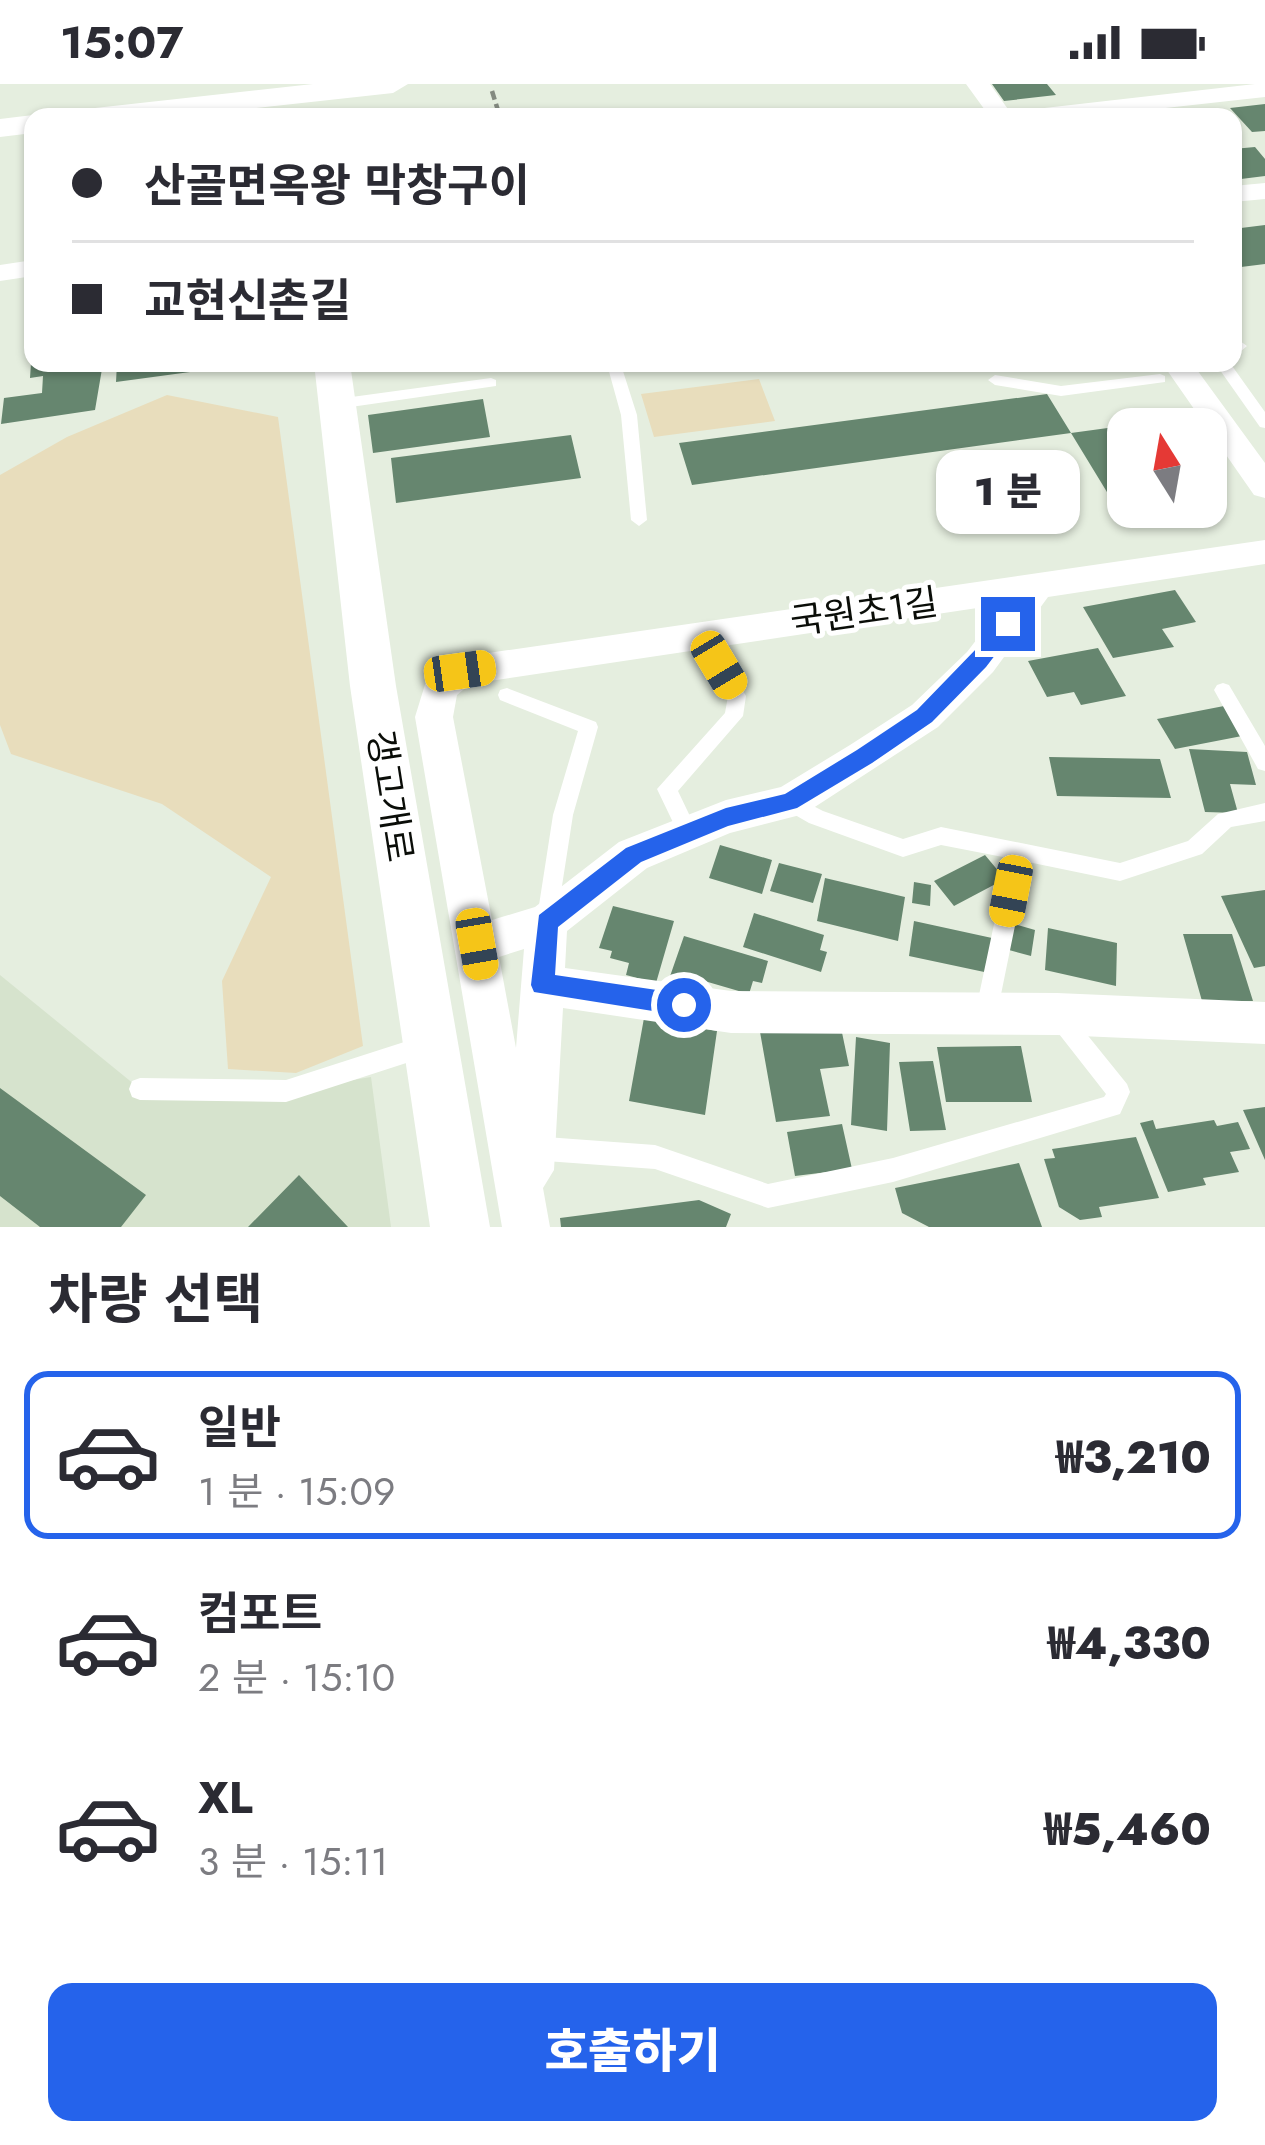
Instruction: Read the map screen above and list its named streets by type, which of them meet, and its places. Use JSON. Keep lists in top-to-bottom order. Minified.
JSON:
{"streets":{"street":["국원초1길","갱고개로"]},"north":"top","page":{"status":"15:07","banner":["산골면옥왕 막창구이","교현신촌길"],"bubble":"1 분","heading":"차량 선택","list":[{"name":"일반","note":"1 분 · 15:09","value":"₩3,210"},{"name":"컴포트","note":"2 분 · 15:10","value":"₩4,330"},{"name":"XL","note":"3 분 · 15:11","value":"₩5,460"}],"buttons":"호출하기"}}
